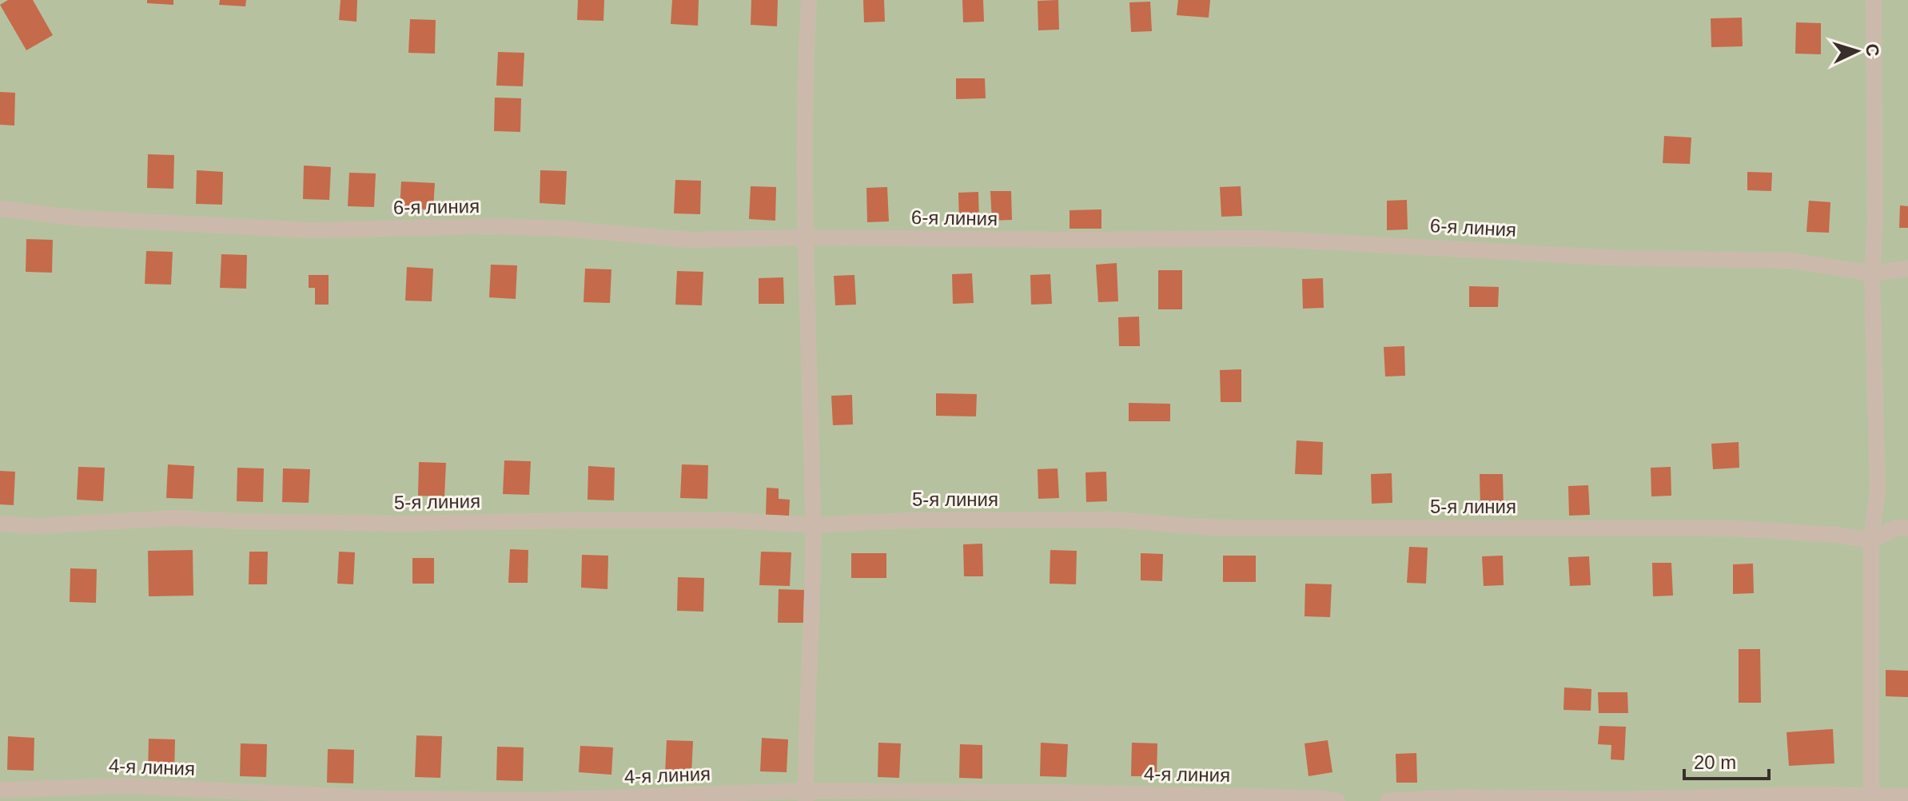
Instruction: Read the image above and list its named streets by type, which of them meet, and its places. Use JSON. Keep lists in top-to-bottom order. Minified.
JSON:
{"streets":{"street":["6-я линия","5-я линия","4-я линия"]},"scale_bar":"20 m","north":"right"}
